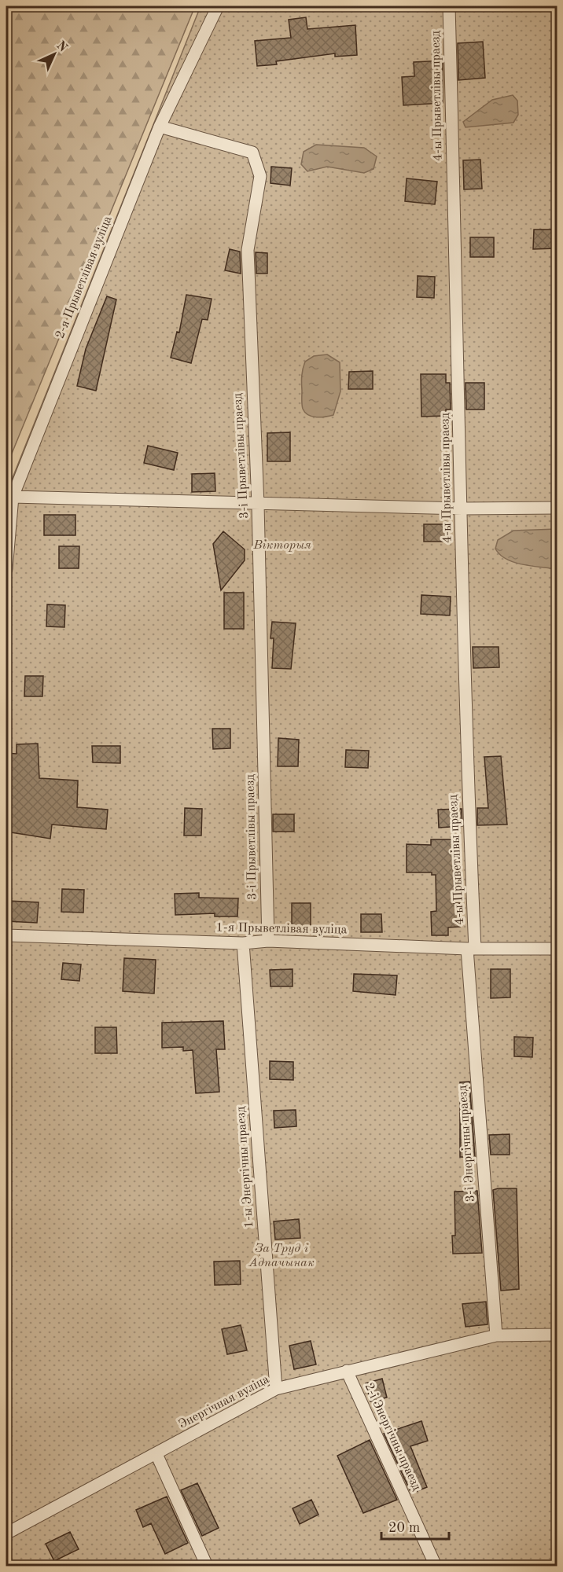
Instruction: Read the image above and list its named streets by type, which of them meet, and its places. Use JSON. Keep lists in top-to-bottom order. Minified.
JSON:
{"streets":{"lane":["4-ы Прыветлівы праезд","2-я Прыветлівая вуліца","3-і Прыветлівы праезд","1-я Прыветлівая вуліца","3-і Энергічны праезд","1-ы Энергічны праезд","Энергічная вуліца","2-і Энергічны праезд"]},"crossings":[["4-ы Прыветлівы праезд","1-я Прыветлівая вуліца"],["4-ы Прыветлівы праезд","3-і Энергічны праезд"],["2-я Прыветлівая вуліца","3-і Прыветлівы праезд"],["3-і Прыветлівы праезд","1-я Прыветлівая вуліца"],["1-я Прыветлівая вуліца","3-і Энергічны праезд"],["1-я Прыветлівая вуліца","1-ы Энергічны праезд"],["3-і Энергічны праезд","Энергічная вуліца"],["1-ы Энергічны праезд","Энергічная вуліца"],["Энергічная вуліца","2-і Энергічны праезд"]],"parks":["Вікторыя","За Труд і Адпачынак"],"scale_bar":"20 m","north":"top right"}
